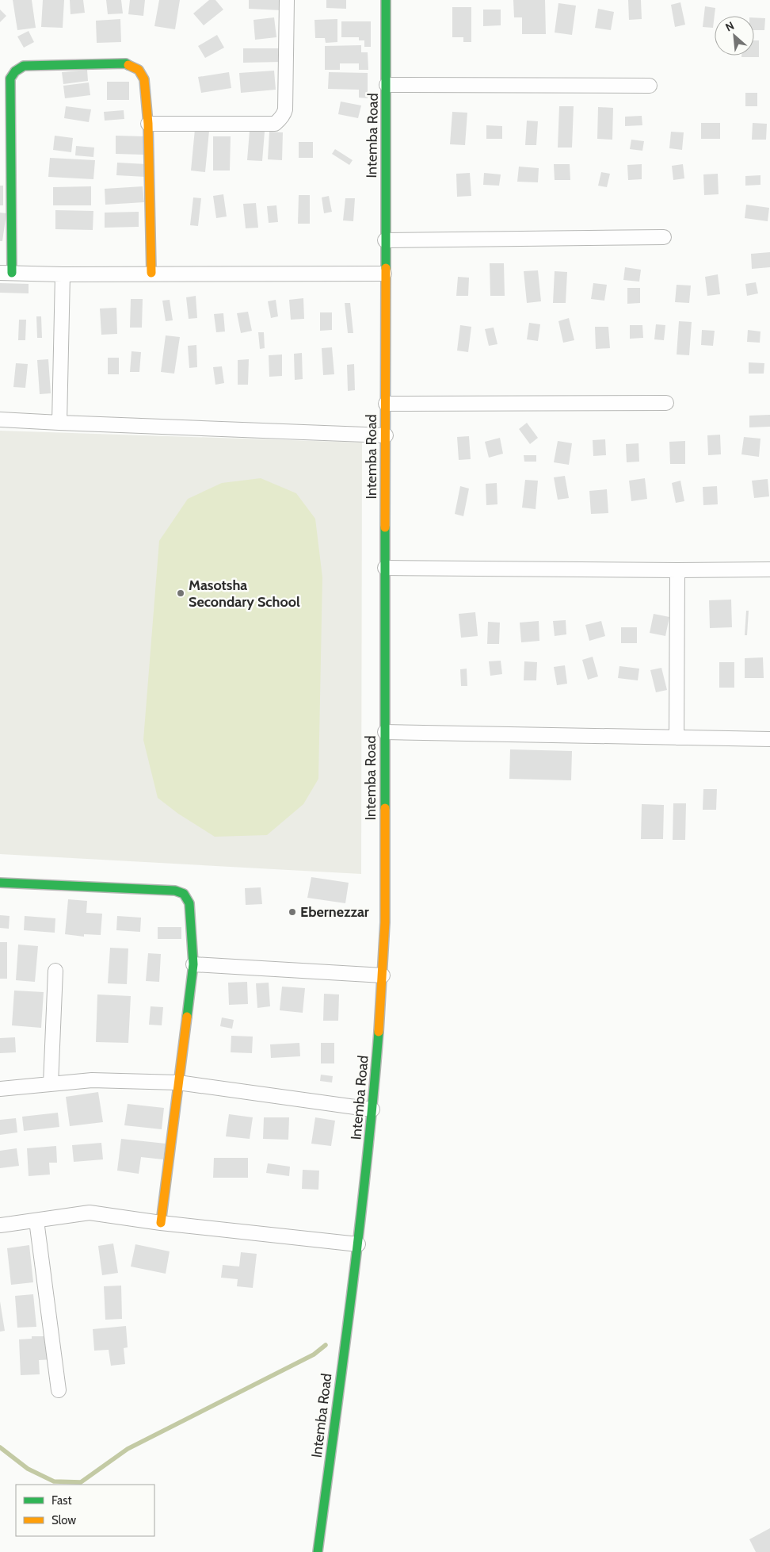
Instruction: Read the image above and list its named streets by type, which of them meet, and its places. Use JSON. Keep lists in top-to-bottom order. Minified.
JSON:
{"streets":{"street":["Intemba Road"]},"places":["Masotsha Secondary School","Ebernezzar"],"legend":["Fast","Slow"],"north":"top left"}
